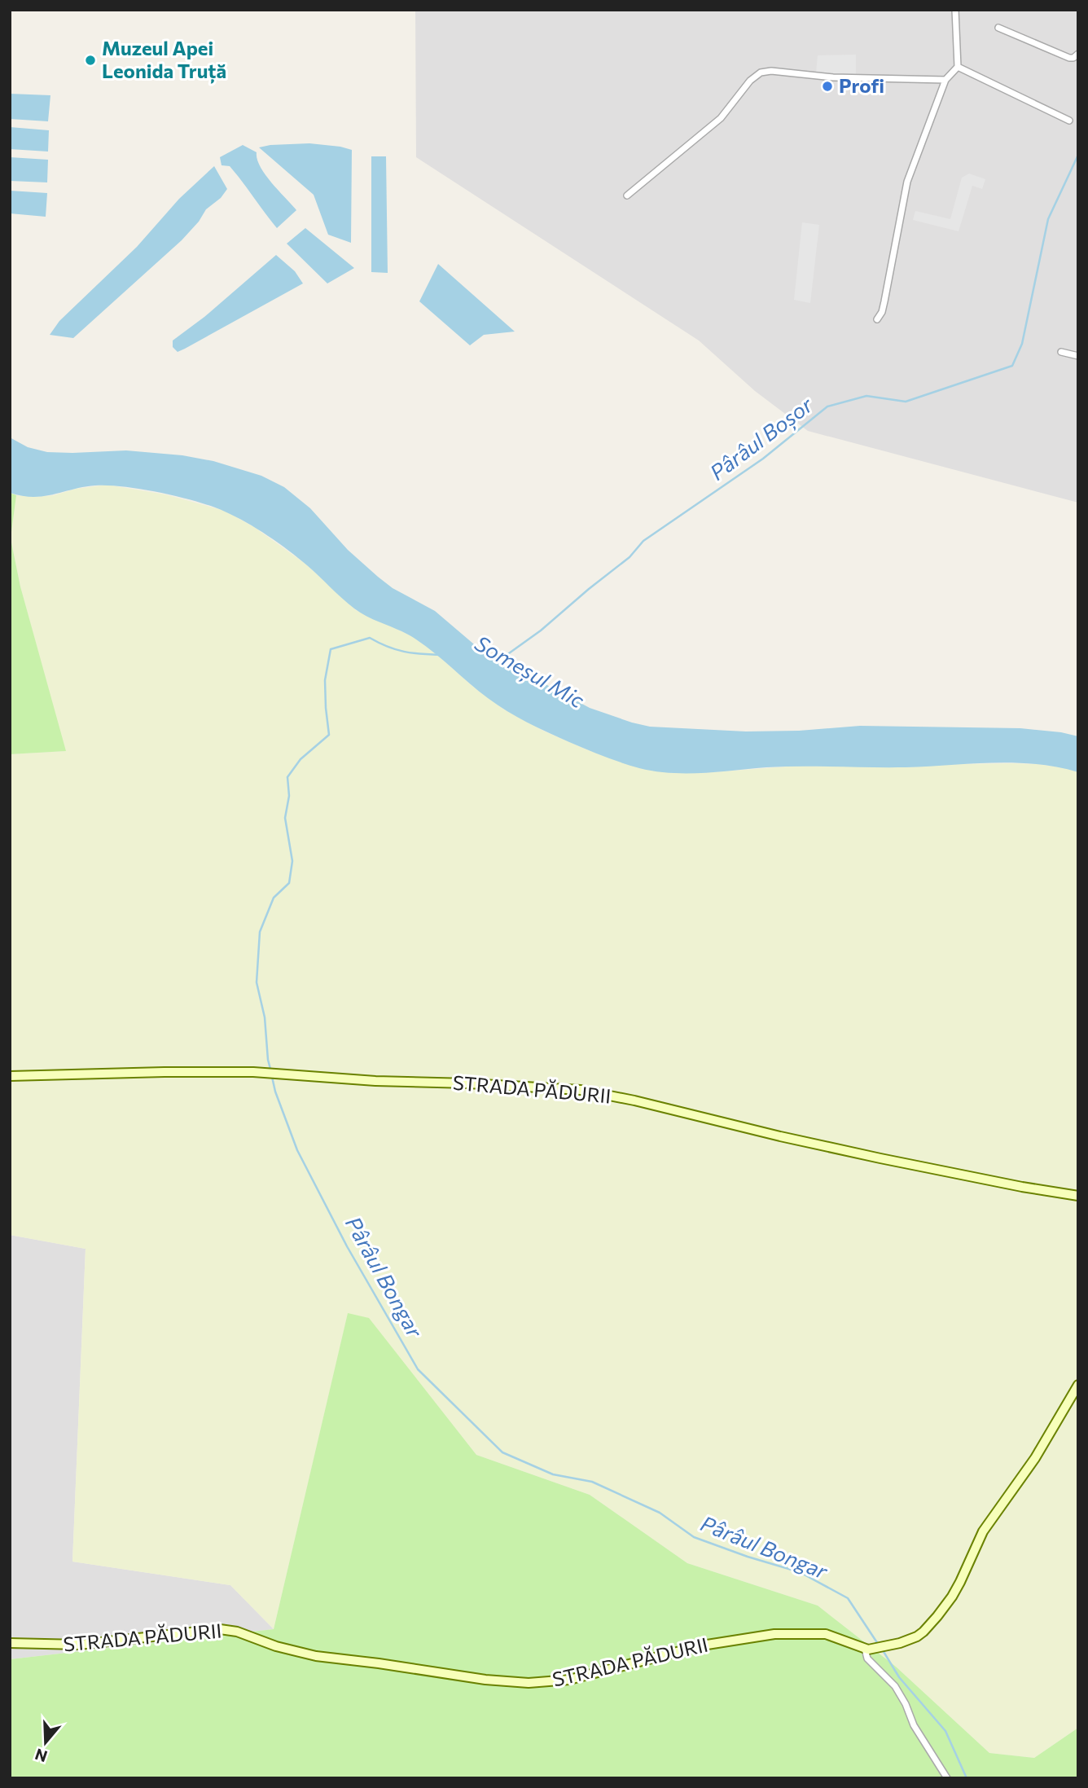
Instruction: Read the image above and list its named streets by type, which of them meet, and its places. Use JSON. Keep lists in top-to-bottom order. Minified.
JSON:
{"streets":{"street":["STRADA PĂDURII"]},"water":["Pârâul Boșor","Someșul Mic","Pârâul Bongar"],"places":["Muzeul Apei Leonida Truță","Profi"],"north":"bottom"}
